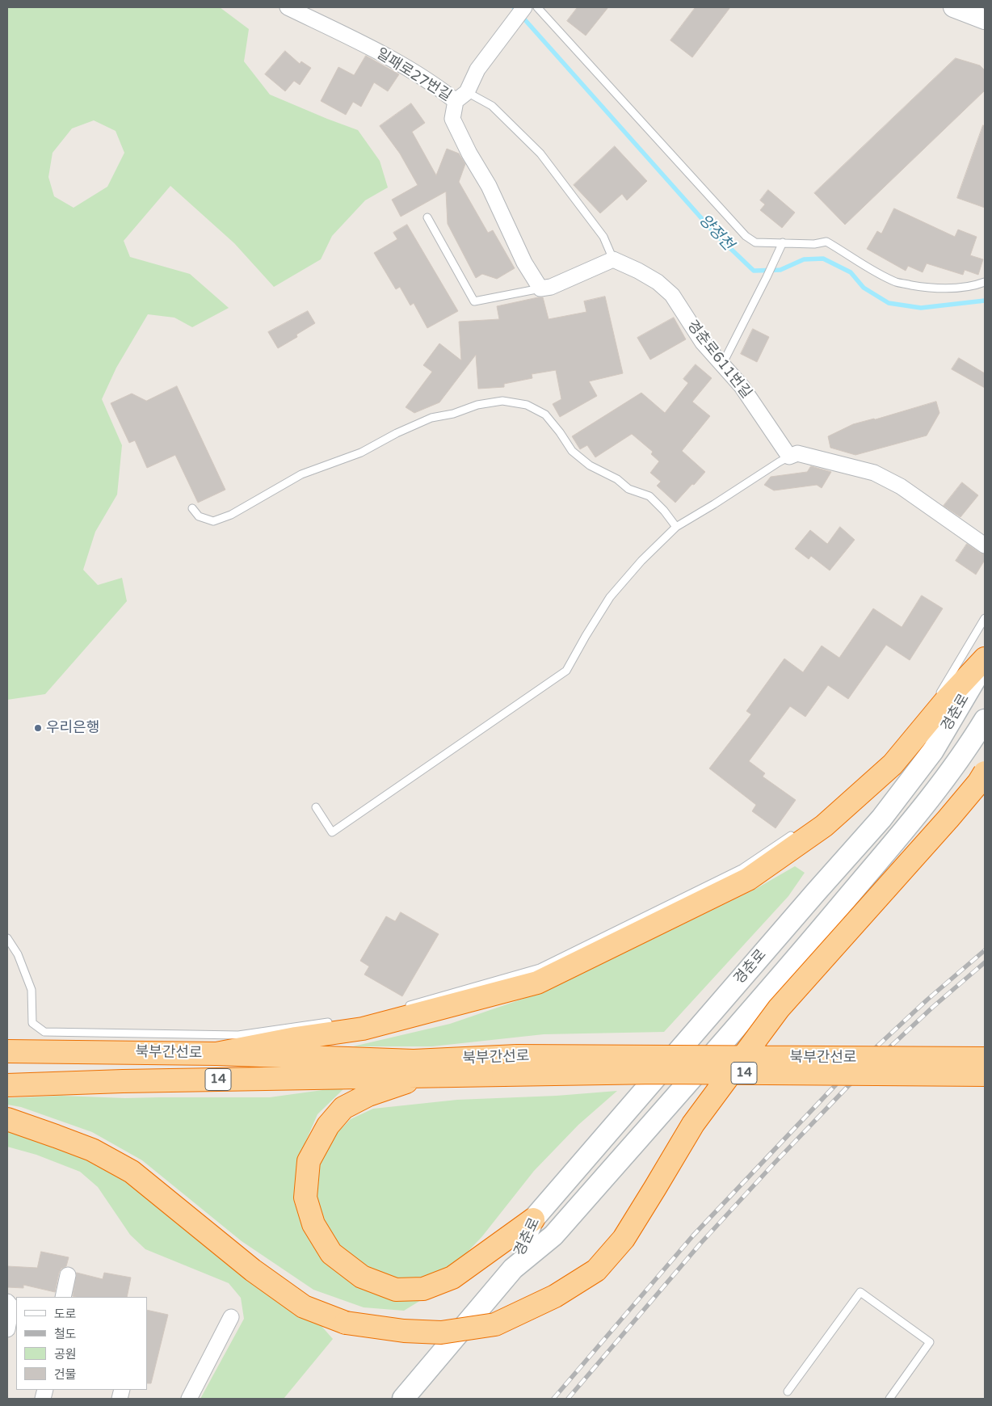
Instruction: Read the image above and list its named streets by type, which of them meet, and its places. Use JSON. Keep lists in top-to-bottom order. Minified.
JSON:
{"streets":{"highway":["북부간선로","14"],"main road":["경춘로"],"street":["일패로27번길","경춘로611번길"]},"water":["양정천"],"places":["우리은행"],"legend":["도로","철도","공원","건물"]}
